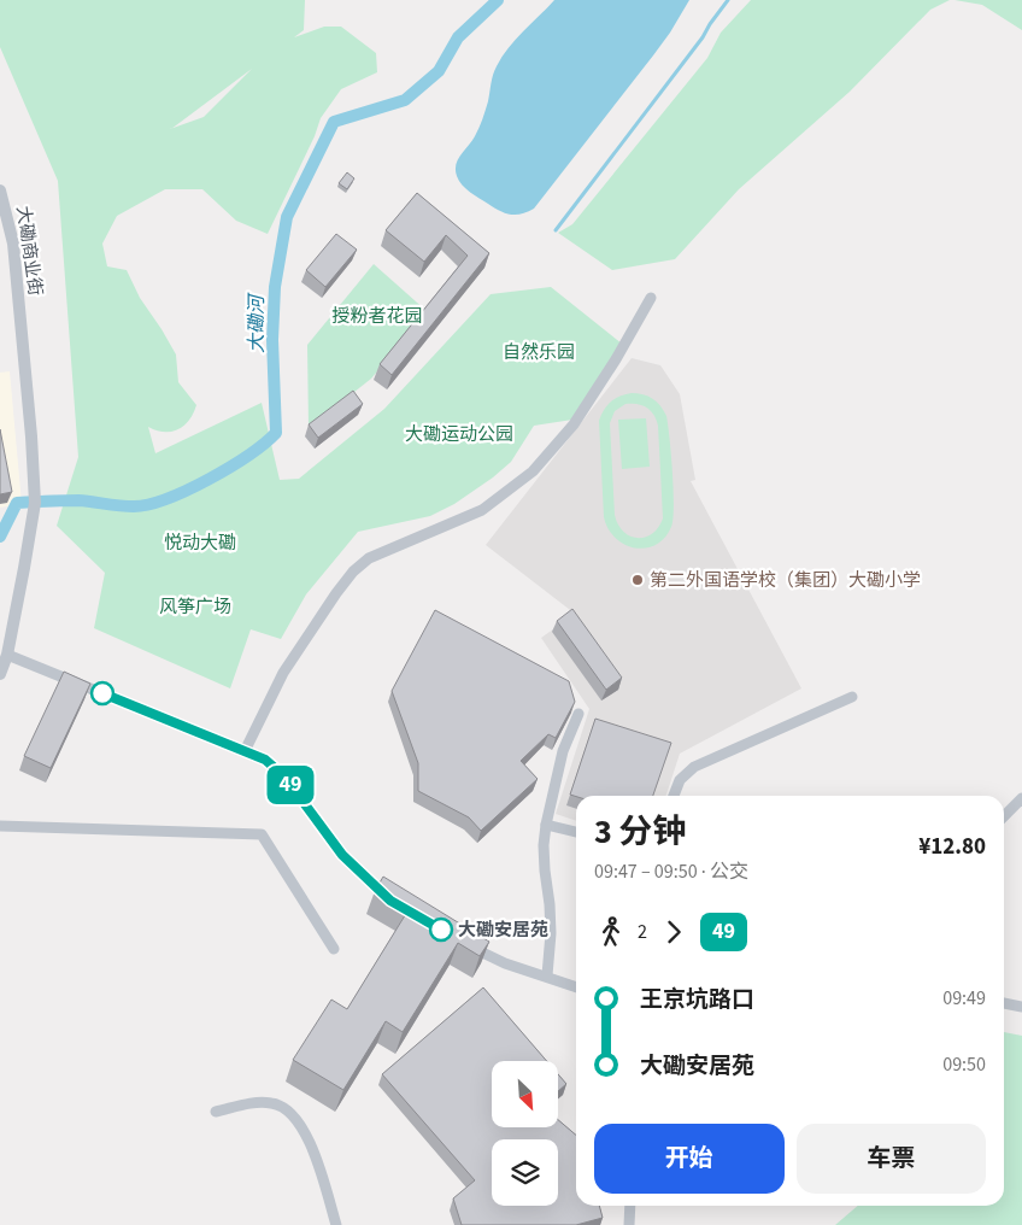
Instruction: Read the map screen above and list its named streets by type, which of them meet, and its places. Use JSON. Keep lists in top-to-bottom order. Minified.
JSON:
{"streets":{"street":["大磡商业街"]},"water":["大磡河"],"parks":["授粉者花园","自然乐园","大磡运动公园","悦动大磡","风筝广场"],"places":["第二外国语学校（集团）大磡小学","大磡安居苑"],"lines":["bus line 49"],"north":"bottom right","page":{"on_map":"49","heading":["3 分钟","09:47 – 09:50 · 公交","¥12.80"],"legs":["2","49"],"list":[{"name":"王京坑路口","value":"09:49"},{"name":"大磡安居苑","value":"09:50"}],"buttons":["开始","车票"]}}
